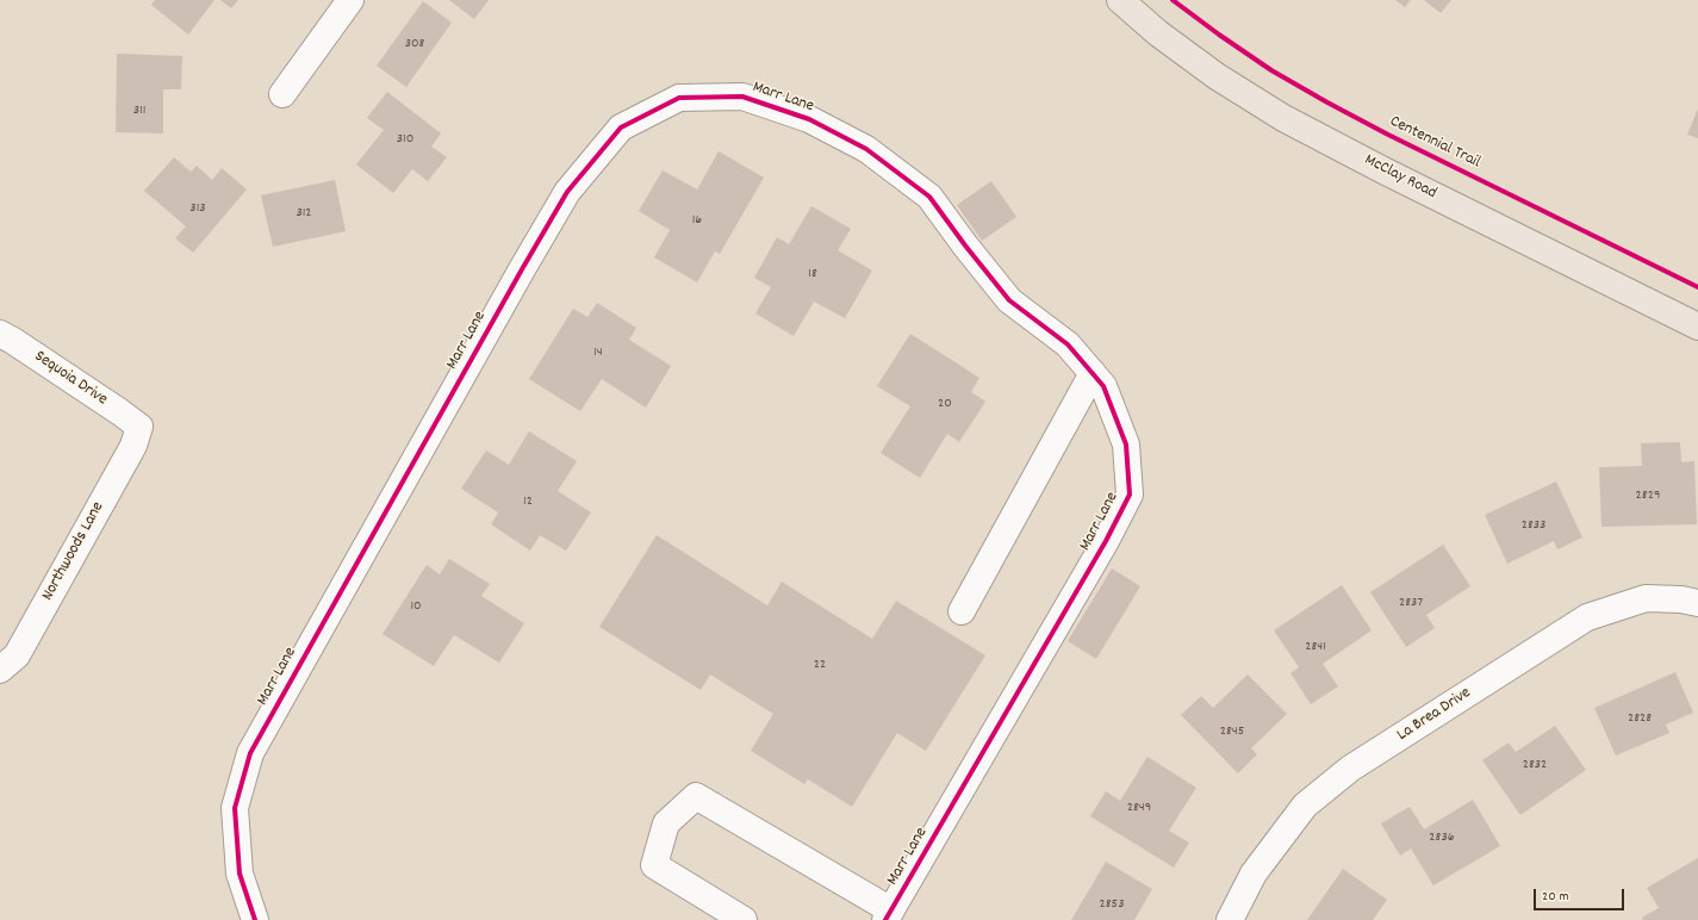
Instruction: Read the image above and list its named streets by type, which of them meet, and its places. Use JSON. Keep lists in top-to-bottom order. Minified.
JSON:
{"streets":{"main road":["McClay Road"],"street":["Marr Lane","Sequoia Drive","Northwoods Lane","La Brea Drive"],"cycle path":["Centennial Trail"]},"crossings":[["Sequoia Drive","Northwoods Lane"]],"house_numbers":["308","311","310","313","312","16","18","14","20","2829","12","2833","2837","10","2841","22","2828","2845","2832","2849","2836","2853"],"scale_bar":"20 m"}
